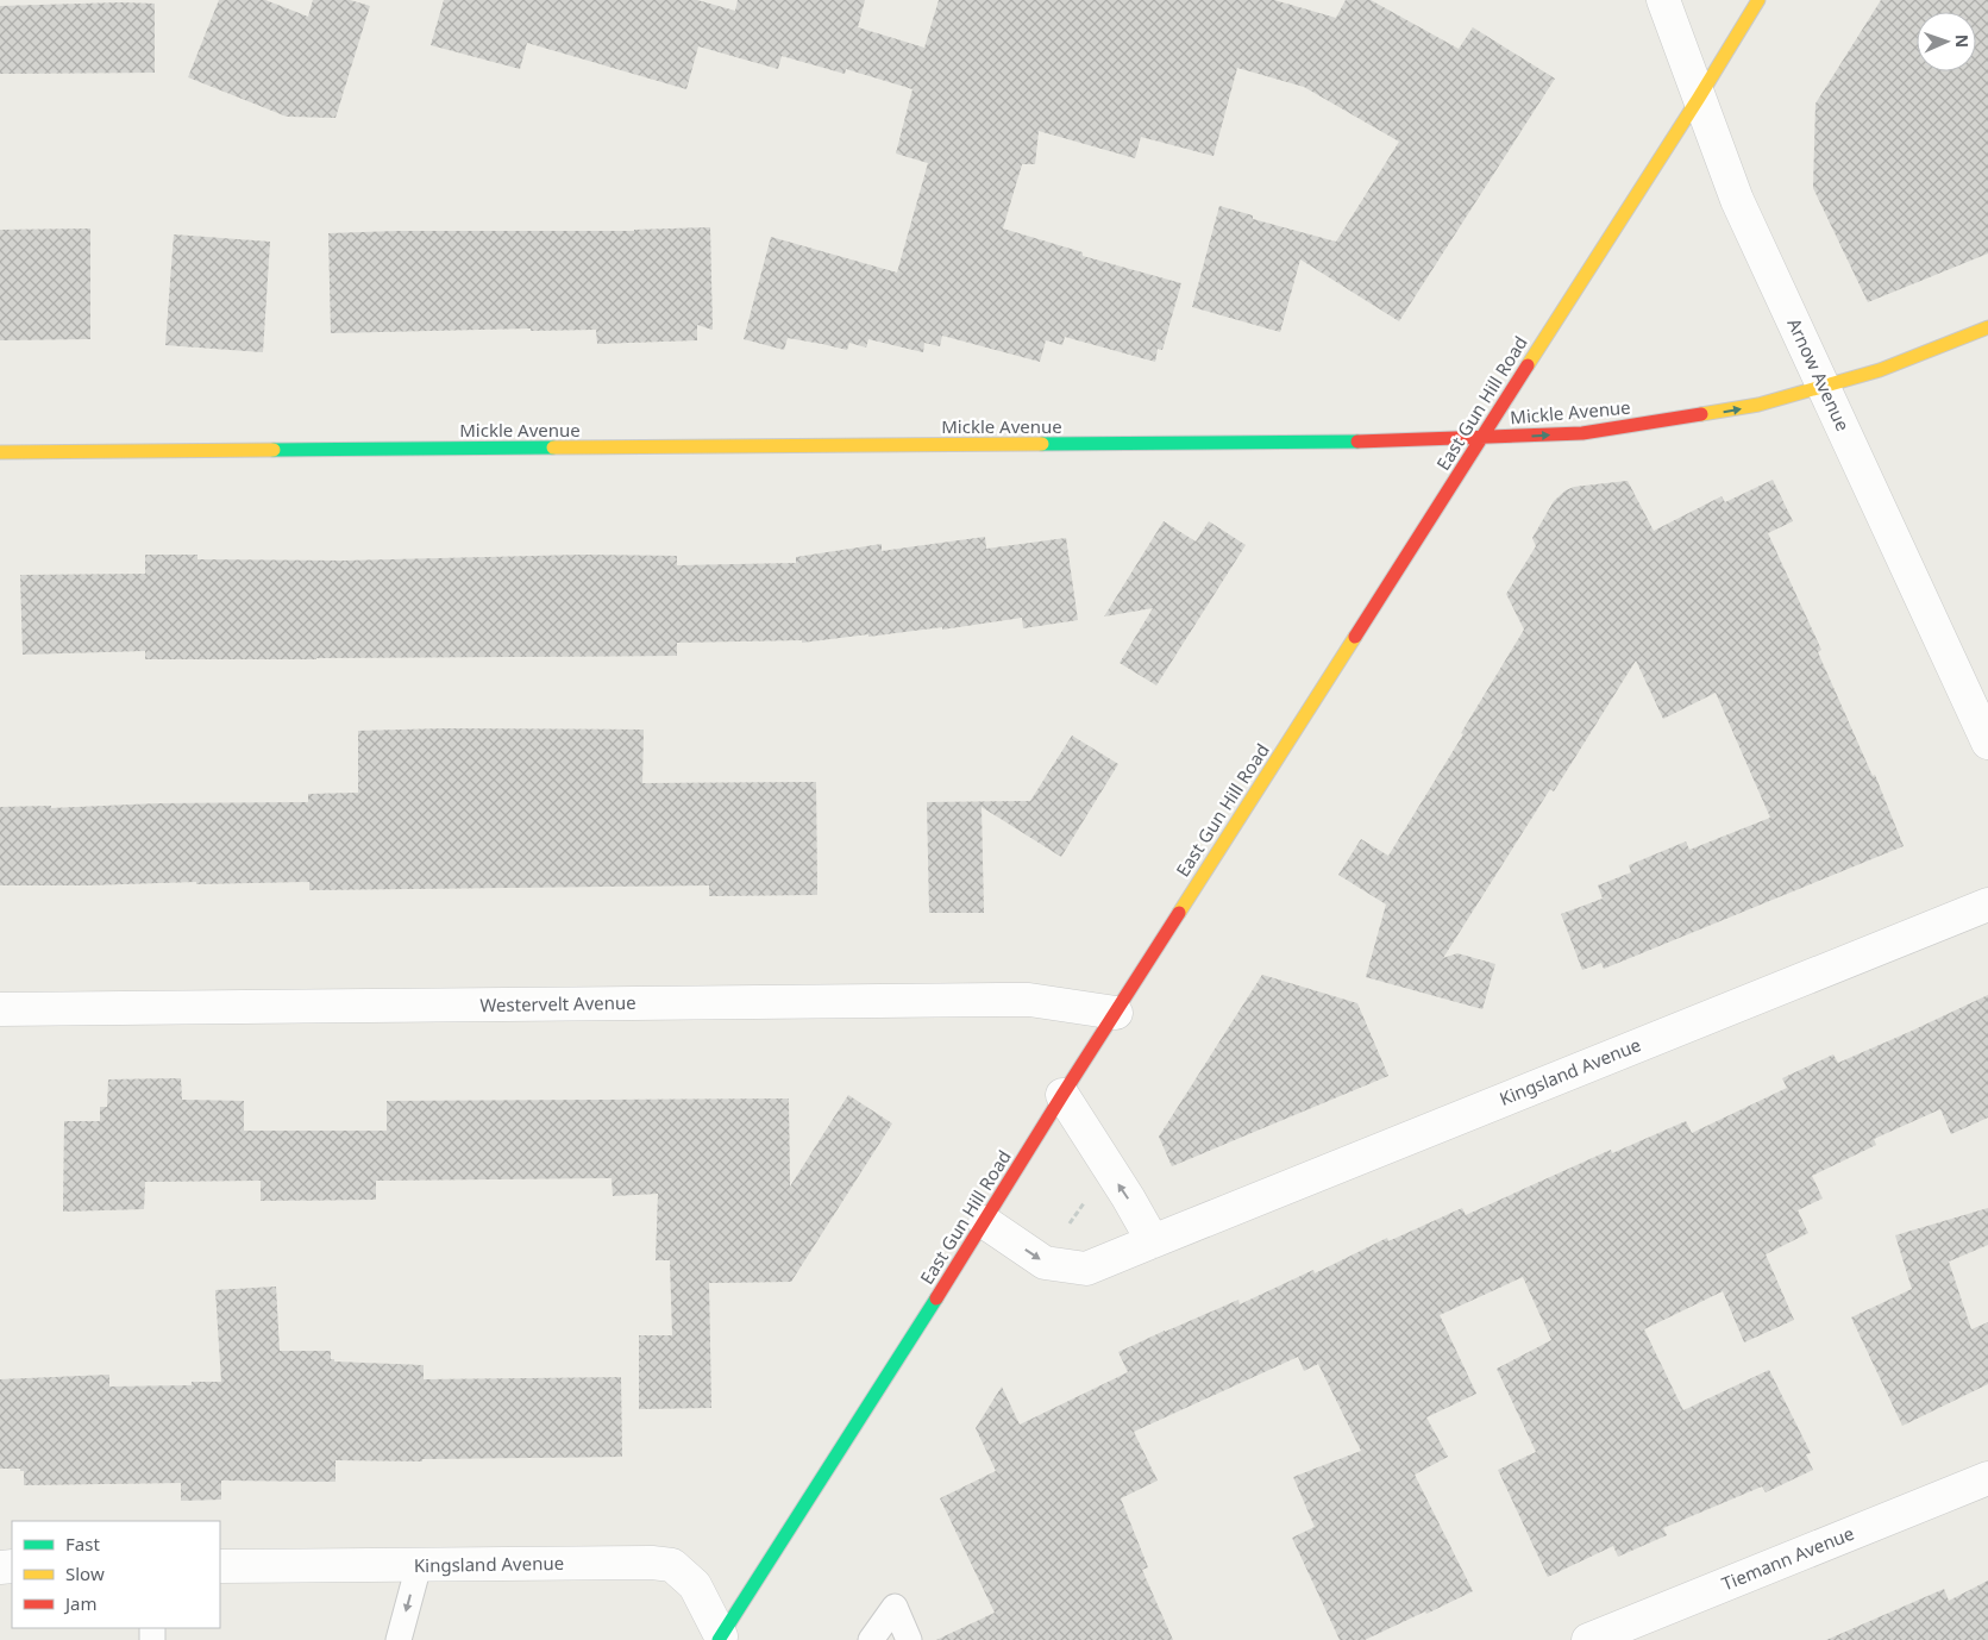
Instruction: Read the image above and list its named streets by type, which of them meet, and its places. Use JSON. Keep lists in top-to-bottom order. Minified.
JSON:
{"streets":{"street":["Arnow Avenue","East Gun Hill Road","Mickle Avenue","Westervelt Avenue","Kingsland Avenue","Tiemann Avenue"]},"crossings":[["Arnow Avenue","East Gun Hill Road"],["Arnow Avenue","Mickle Avenue"],["East Gun Hill Road","Mickle Avenue"],["East Gun Hill Road","Westervelt Avenue"],["East Gun Hill Road","Kingsland Avenue"]],"legend":["Fast","Slow","Jam"],"north":"right"}
